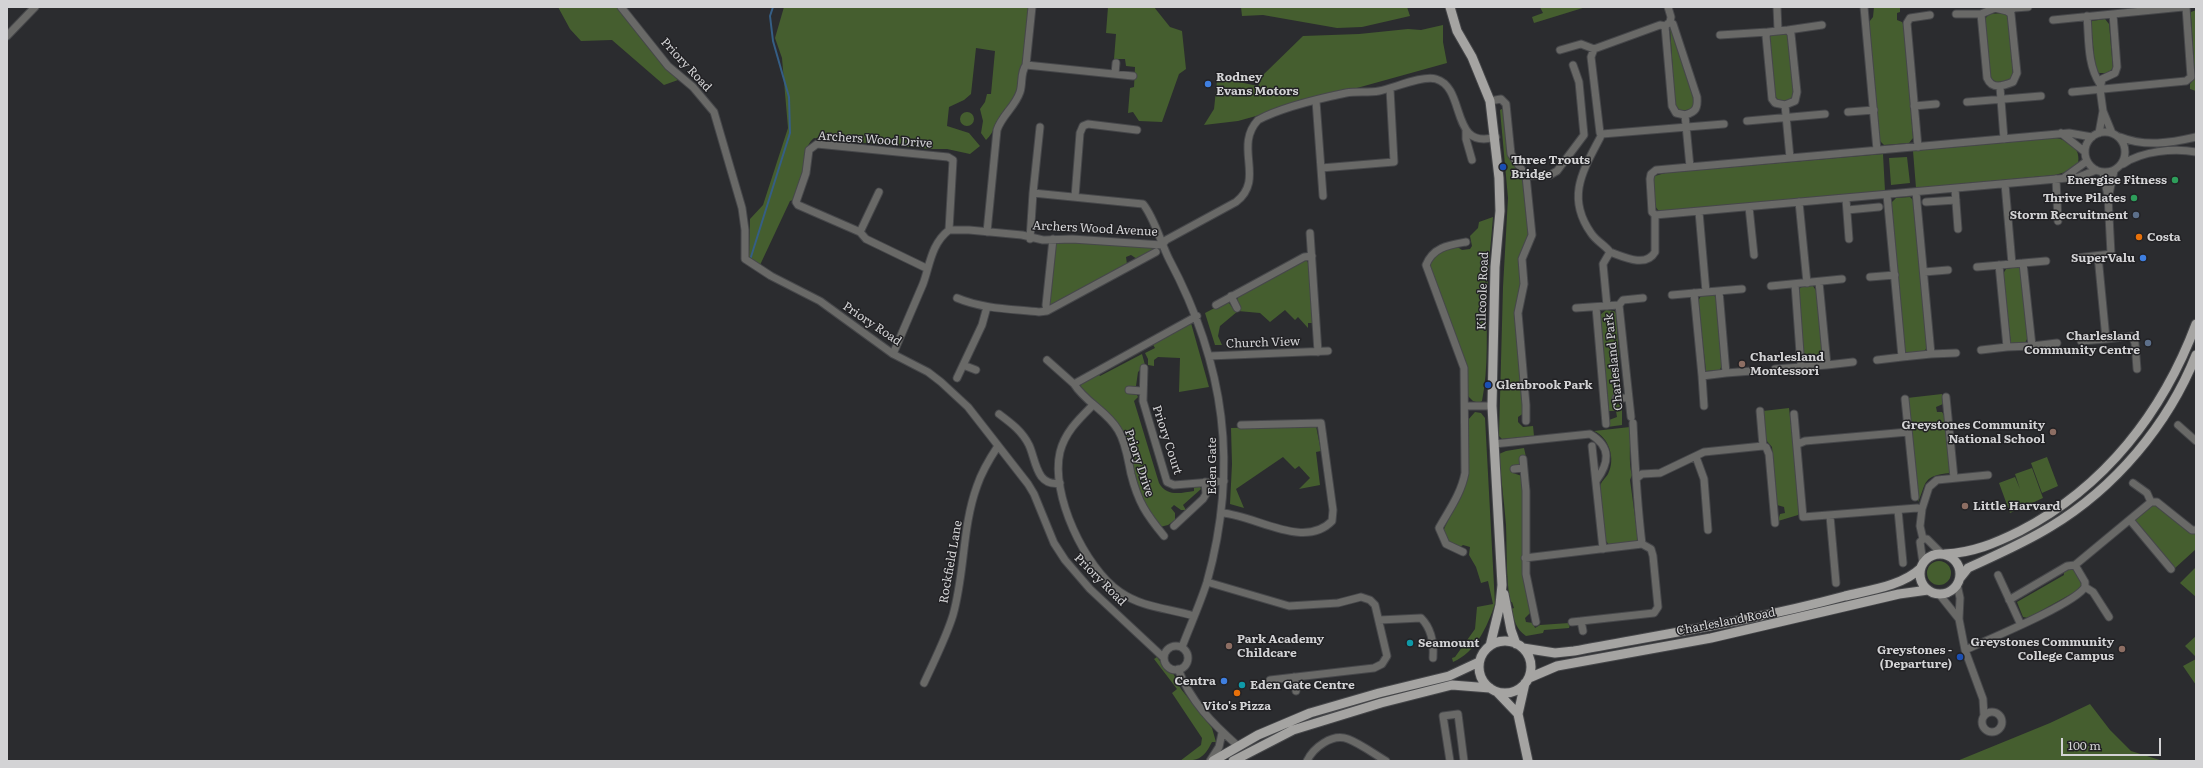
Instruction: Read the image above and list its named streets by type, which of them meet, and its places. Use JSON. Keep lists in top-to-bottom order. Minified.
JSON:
{"streets":{"main road":["Kilcoole Road","Charlesland Road"],"street":["Priory Road","Archers Wood Drive","Archers Wood Avenue","Church View","Charlesland Park","Priory Court","Priory Drive","Eden Gate","Rockfield Lane"]},"crossings":[["Priory Road","Eden Gate"],["Priory Road","Rockfield Lane"],["Archers Wood Drive","Archers Wood Avenue"],["Archers Wood Avenue","Eden Gate"],["Church View","Eden Gate"],["Priory Court","Eden Gate"]],"places":["Rodney Evans Motors","Three Trouts Bridge","Energise Fitness","Thrive Pilates","Storm Recruitment","Costa","SuperValu","Charlesland Community Centre","Charlesland Montessori","Glenbrook Park","Greystones Community National School","Little Harvard","Seamount","Park Academy Childcare","Greystones Community College Campus","Greystones - (Departure)","Centra","Eden Gate Centre","Vito's Pizza"],"scale_bar":"100 m"}
